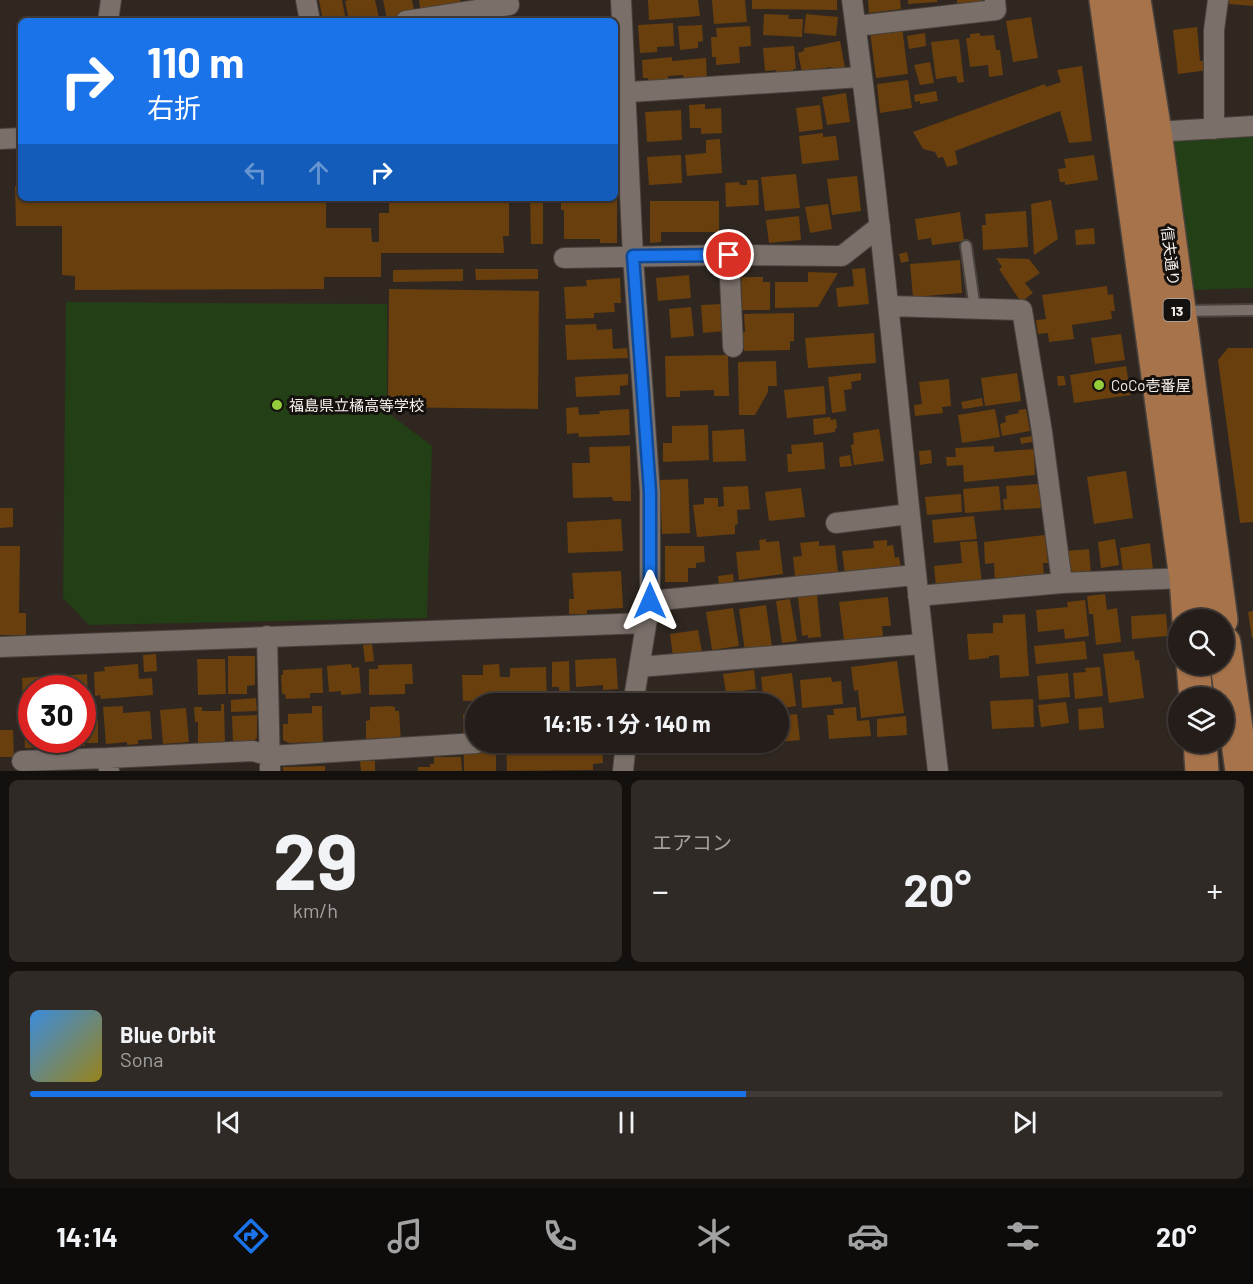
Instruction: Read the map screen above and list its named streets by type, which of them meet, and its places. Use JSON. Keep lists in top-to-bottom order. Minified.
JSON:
{"streets":{"highway":["信夫通り","13"]},"places":["CoCo壱番屋","福島県立橘高等学校"],"page":{"turn":["110 m","右折"],"limit":"30","trip":"14:15 · 1 分 · 140 m","tile":[["29","km/h"],"エアコン"],"heat":["−","20°","+"],"song":["Blue Orbit","Sona"],"tabs":["14:14","20°"]}}
